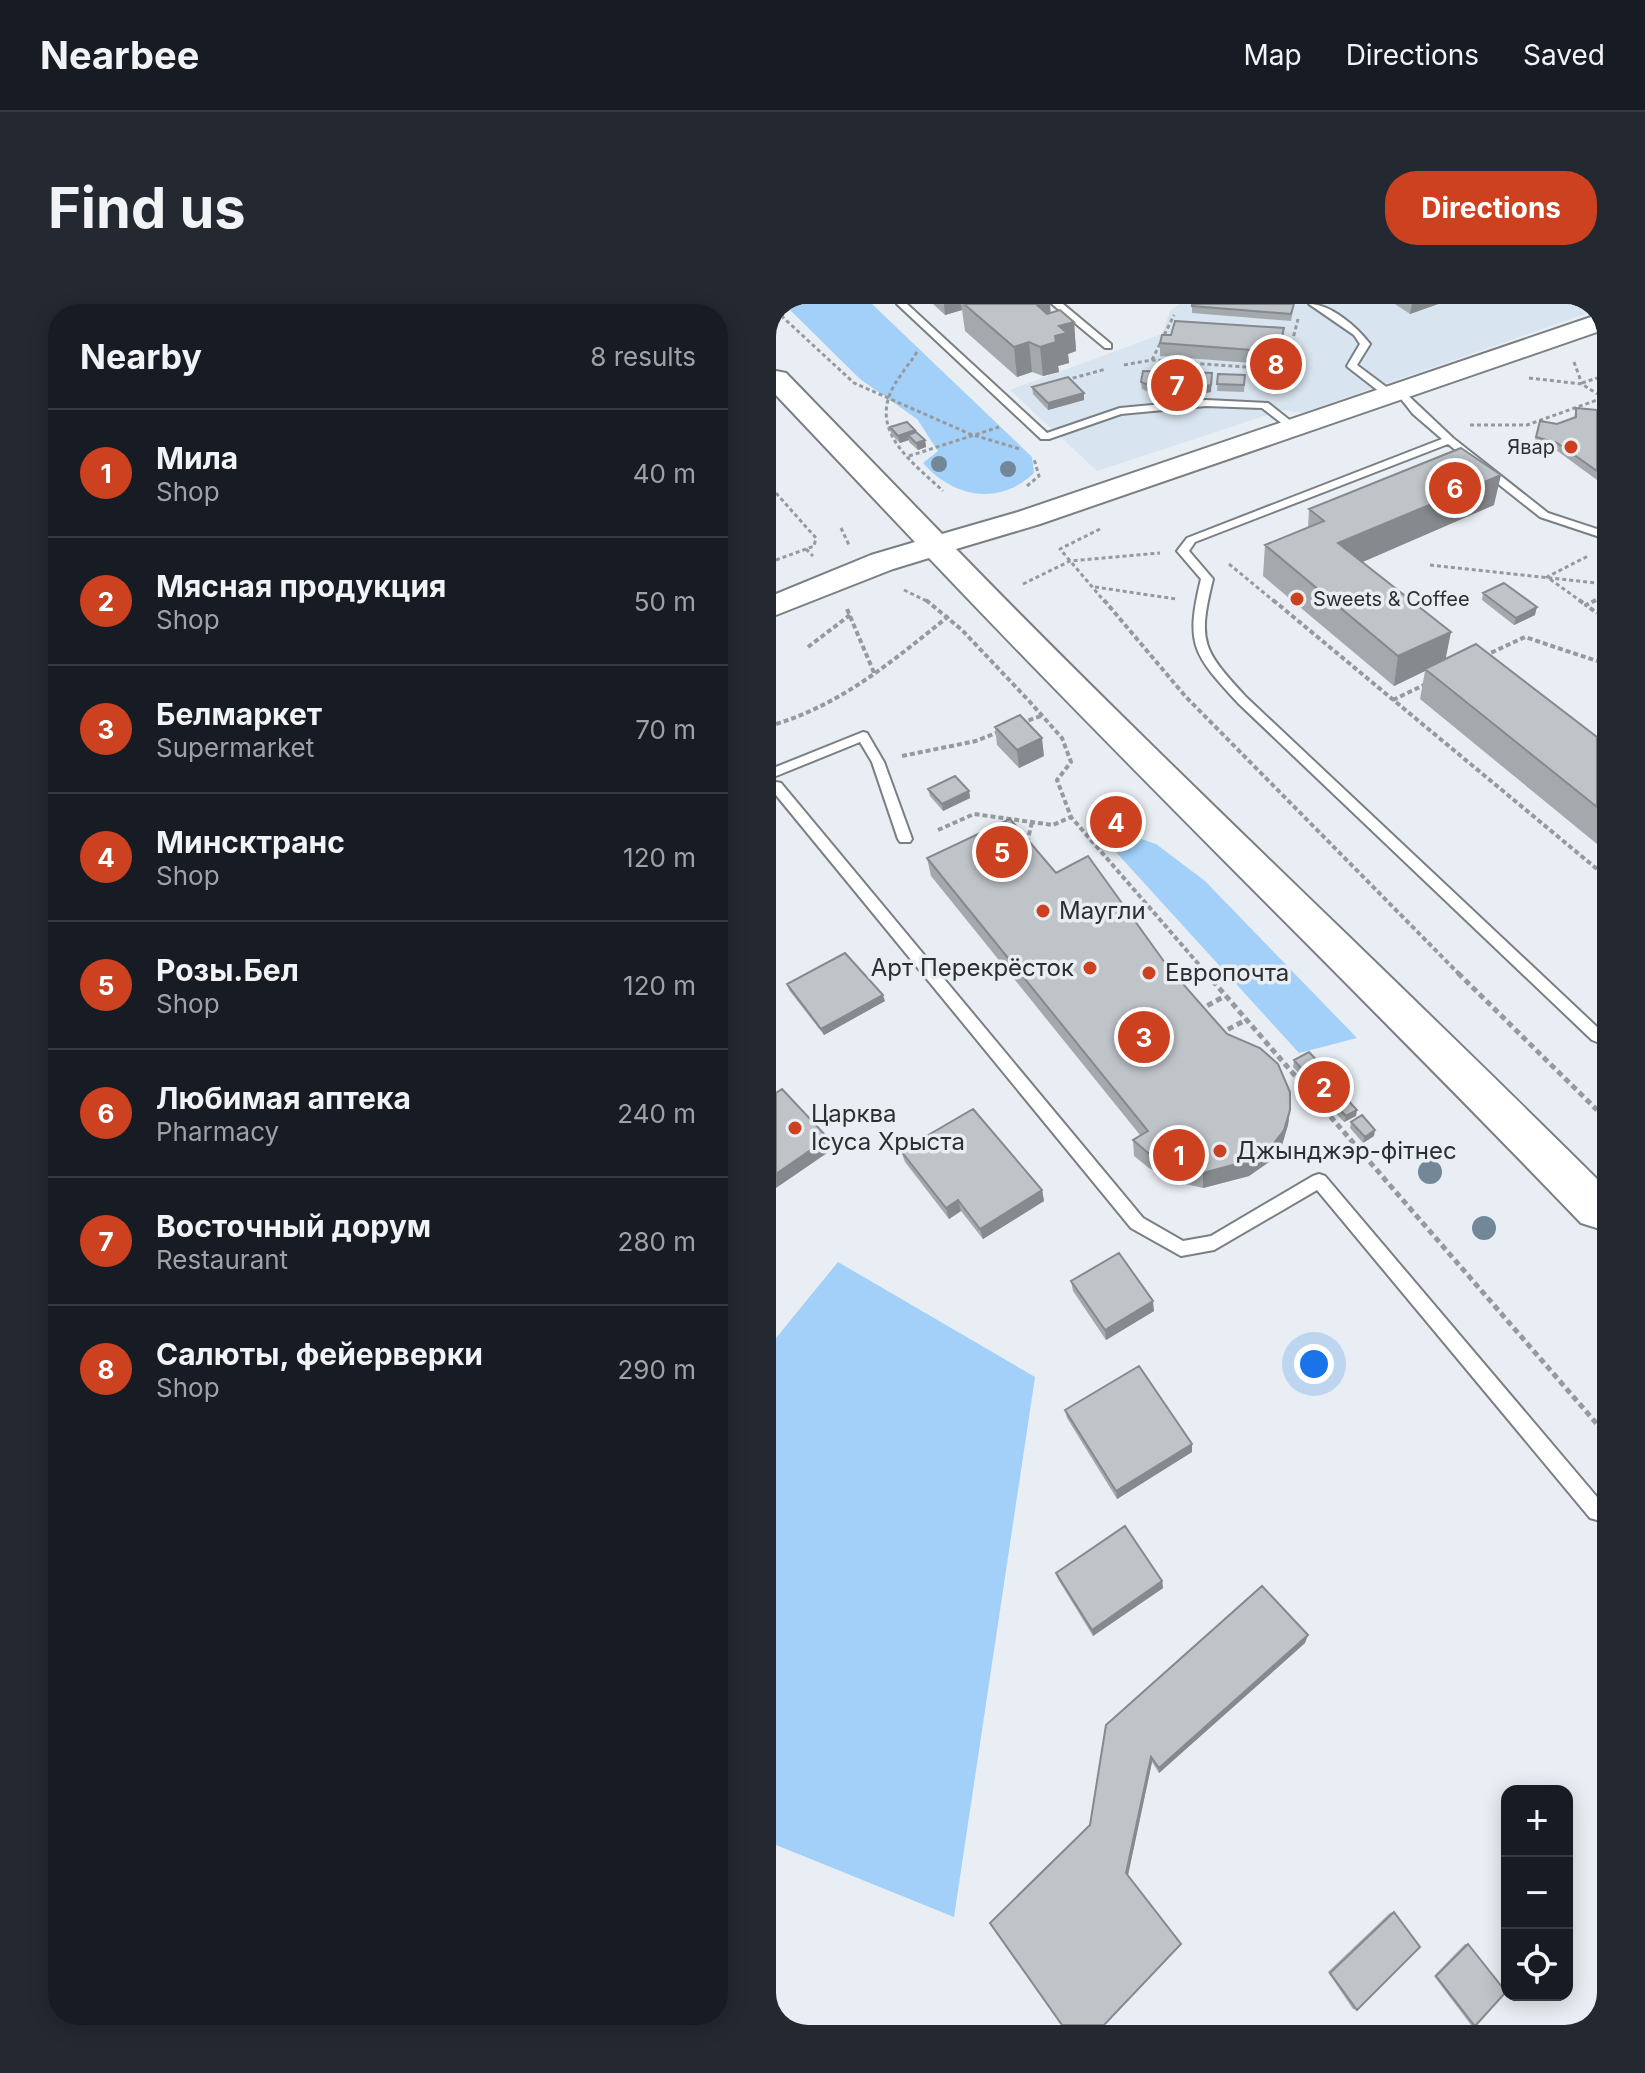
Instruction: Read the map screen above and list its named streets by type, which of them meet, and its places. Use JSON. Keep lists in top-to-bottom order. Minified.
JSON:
{"places":["Явар","Sweets & Coffee","Маугли","Арт Перекрёсток","Европочта","Царква Ісуса Хрыста","Джынджэр-фітнес"],"page":{"header":"Nearbee","nav":["Map","Directions","Saved"],"buttons":"Directions","title":"Find us","heading":["Nearby","8 results"],"pins":["8","7","6","4","5","3","2","1"],"list":[{"mark":"1","name":"Мила","note":"Shop","value":"40 m"},{"mark":"2","name":"Мясная продукция","note":"Shop","value":"50 m"},{"mark":"3","name":"Белмаркет","note":"Supermarket","value":"70 m"},{"mark":"4","name":"Минсктранс","note":"Shop","value":"120 m"},{"mark":"5","name":"Розы.Бел","note":"Shop","value":"120 m"},{"mark":"6","name":"Любимая аптека","note":"Pharmacy","value":"240 m"},{"mark":"7","name":"Восточный дорум","note":"Restaurant","value":"280 m"},{"mark":"8","name":"Салюты, фейерверки","note":"Shop","value":"290 m"}],"map_buttons":["+","−"]}}
